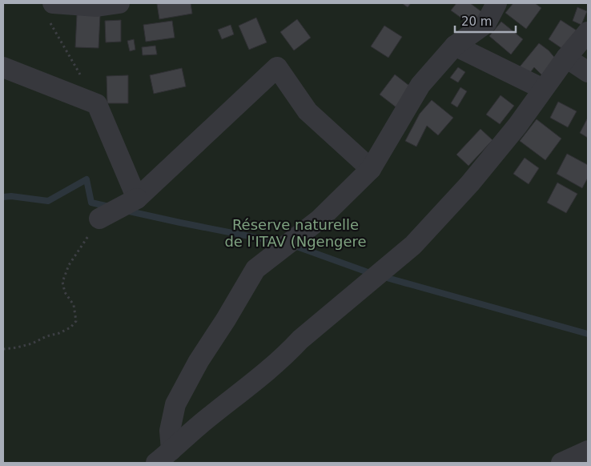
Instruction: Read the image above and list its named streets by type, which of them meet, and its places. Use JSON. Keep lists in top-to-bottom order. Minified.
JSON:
{"parks":["Réserve naturelle de l'ITAV (Ngengere"],"scale_bar":"20 m"}
